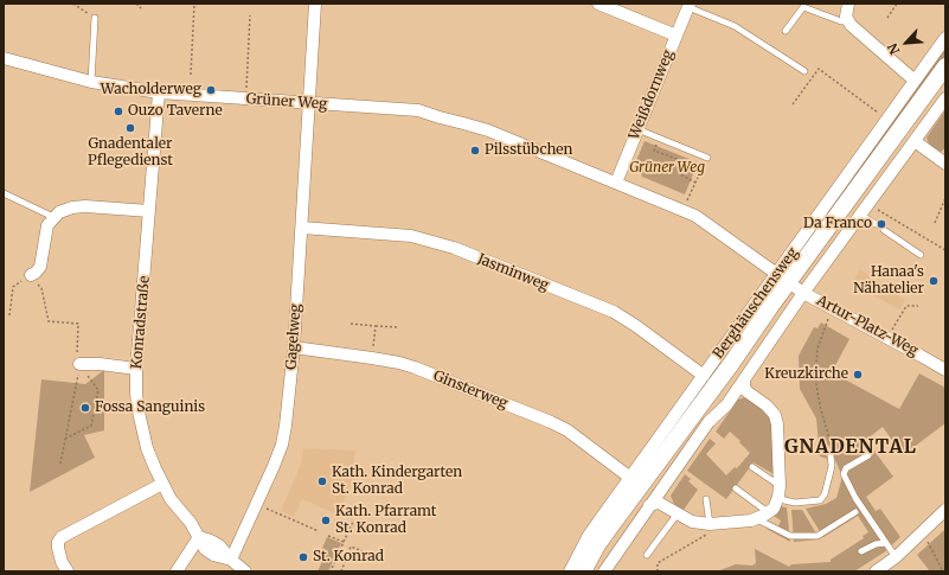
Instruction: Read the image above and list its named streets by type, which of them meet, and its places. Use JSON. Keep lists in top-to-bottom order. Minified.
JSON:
{"streets":{"main road":["Berghäuschensweg"],"street":["Weißdornweg","Grüner Weg","Jasminweg","Konradstraße","Artur-Platz-Weg","Gagelweg","Ginsterweg"]},"crossings":[["Weißdornweg","Grüner Weg"],["Grüner Weg","Berghäuschensweg"],["Grüner Weg","Konradstraße"],["Grüner Weg","Artur-Platz-Weg"],["Grüner Weg","Gagelweg"],["Jasminweg","Berghäuschensweg"],["Jasminweg","Gagelweg"],["Berghäuschensweg","Artur-Platz-Weg"],["Berghäuschensweg","Ginsterweg"],["Konradstraße","Gagelweg"],["Gagelweg","Ginsterweg"]],"districts":["GNADENTAL"],"parks":["Grüner Weg"],"places":["Wacholderweg","Ouzo Taverne","Gnadentaler Pflegedienst","Pilsstübchen","Da Franco","Hanaa's Nähatelier","Kreuzkirche","Fossa Sanguinis","Kath. Kindergarten St. Konrad","Kath. Pfarramt St. Konrad","St. Konrad"],"north":"bottom left"}
